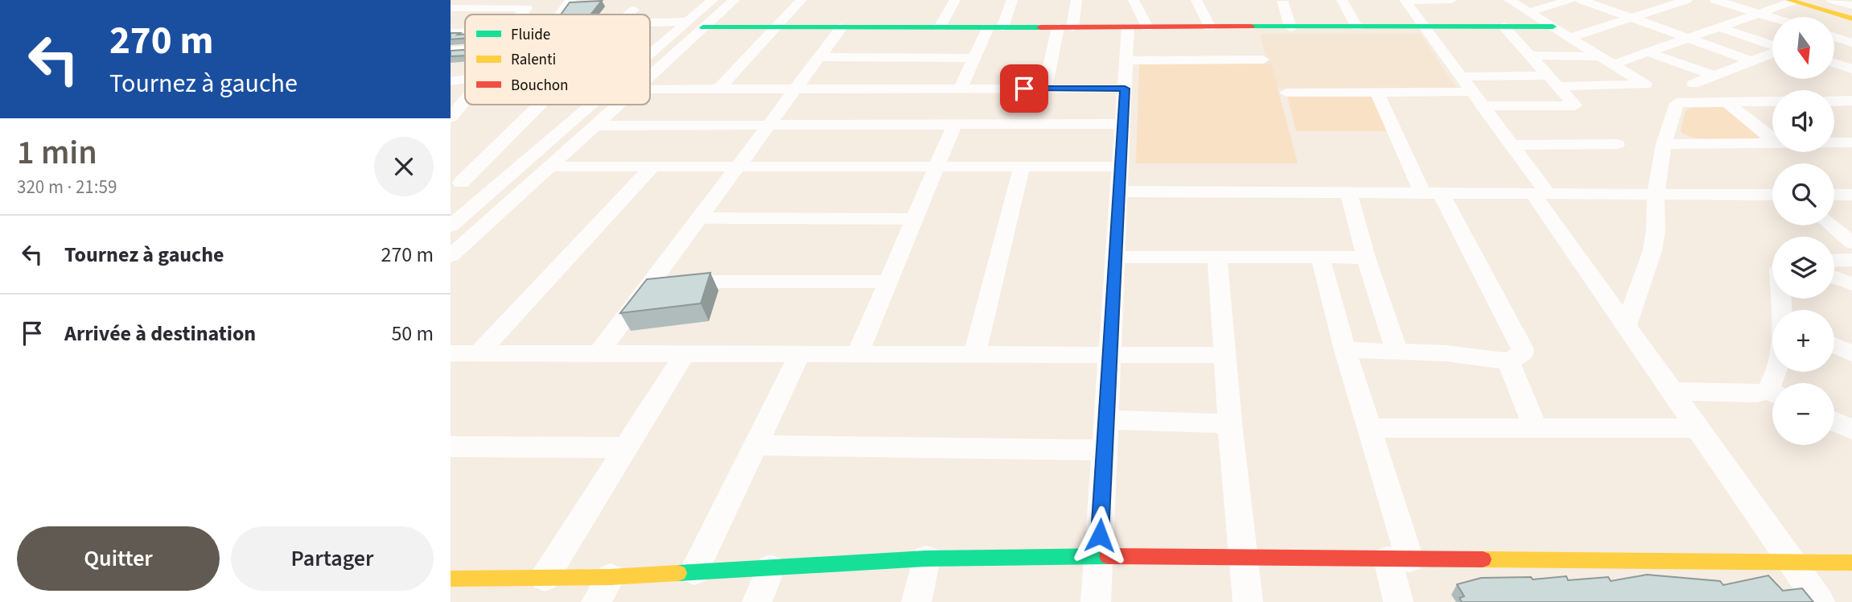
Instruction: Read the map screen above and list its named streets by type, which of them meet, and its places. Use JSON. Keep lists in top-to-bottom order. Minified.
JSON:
{"legend":["Fluide","Ralenti","Bouchon"],"north":"bottom","page":{"turn":["270 m","Tournez à gauche"],"map_buttons":["+","−"],"heading":["1 min","320 m · 21:59"],"list":[{"name":"Tournez à gauche","value":"270 m"},{"name":"Arrivée à destination","value":"50 m"}],"buttons":["Quitter","Partager"]}}
